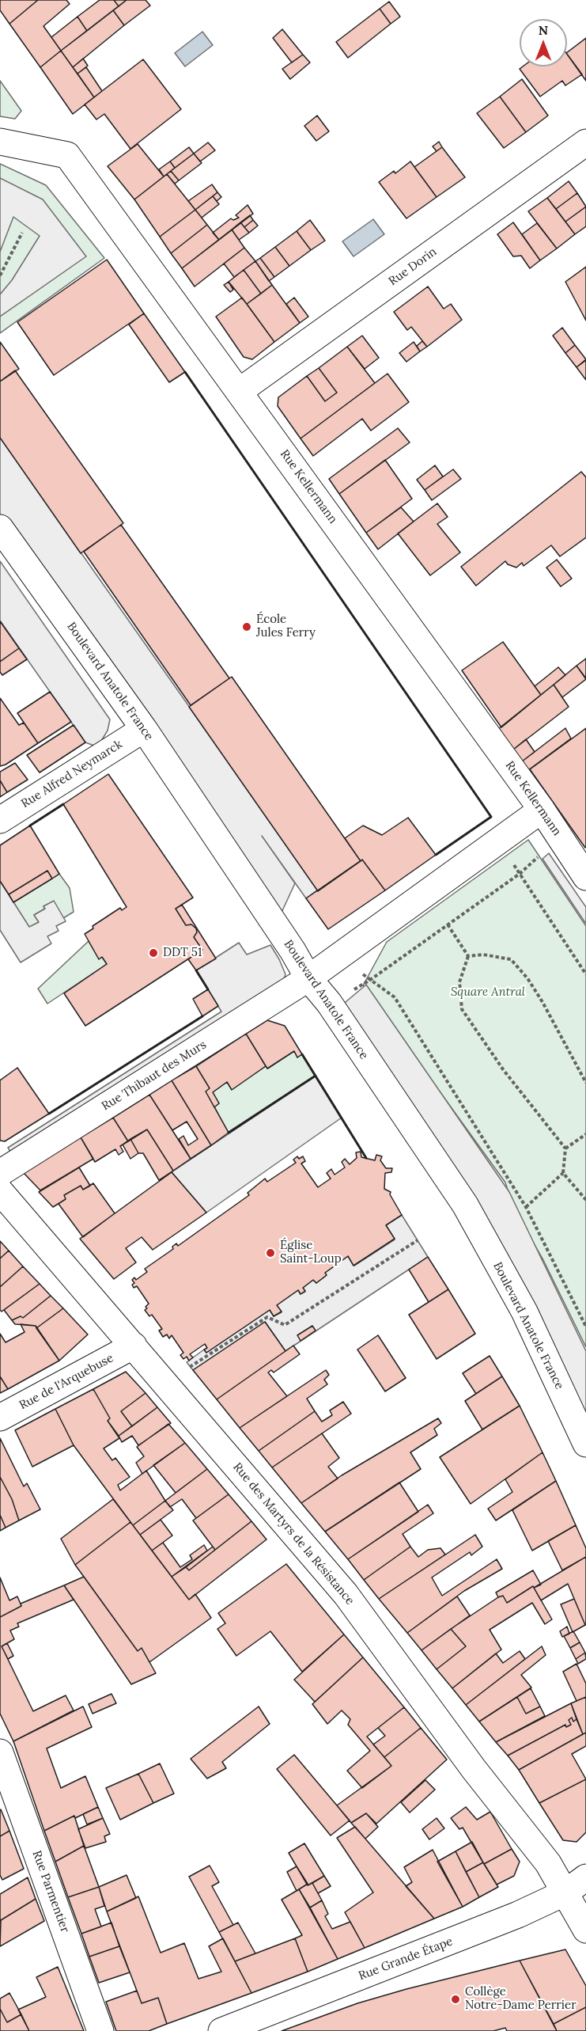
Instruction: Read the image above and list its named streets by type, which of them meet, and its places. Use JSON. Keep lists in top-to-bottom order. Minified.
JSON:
{"streets":{"street":["Rue Dorin","Rue Kellermann","Boulevard Anatole France","Rue Alfred Neymarck","Rue Thibaut des Murs","Rue de l'Arquebuse","Rue des Martyrs de la Résistance","Rue Parmentier","Rue Grande Étape"]},"crossings":[["Rue Dorin","Rue Kellermann"],["Rue Kellermann","Rue Thibaut des Murs"],["Boulevard Anatole France","Rue Alfred Neymarck"],["Boulevard Anatole France","Rue Thibaut des Murs"],["Rue de l'Arquebuse","Rue des Martyrs de la Résistance"],["Rue des Martyrs de la Résistance","Rue Grande Étape"]],"parks":["Square Antral"],"places":["École Jules Ferry","DDT 51","Église Saint-Loup","Collège Notre-Dame Perrier"],"north":"top"}
